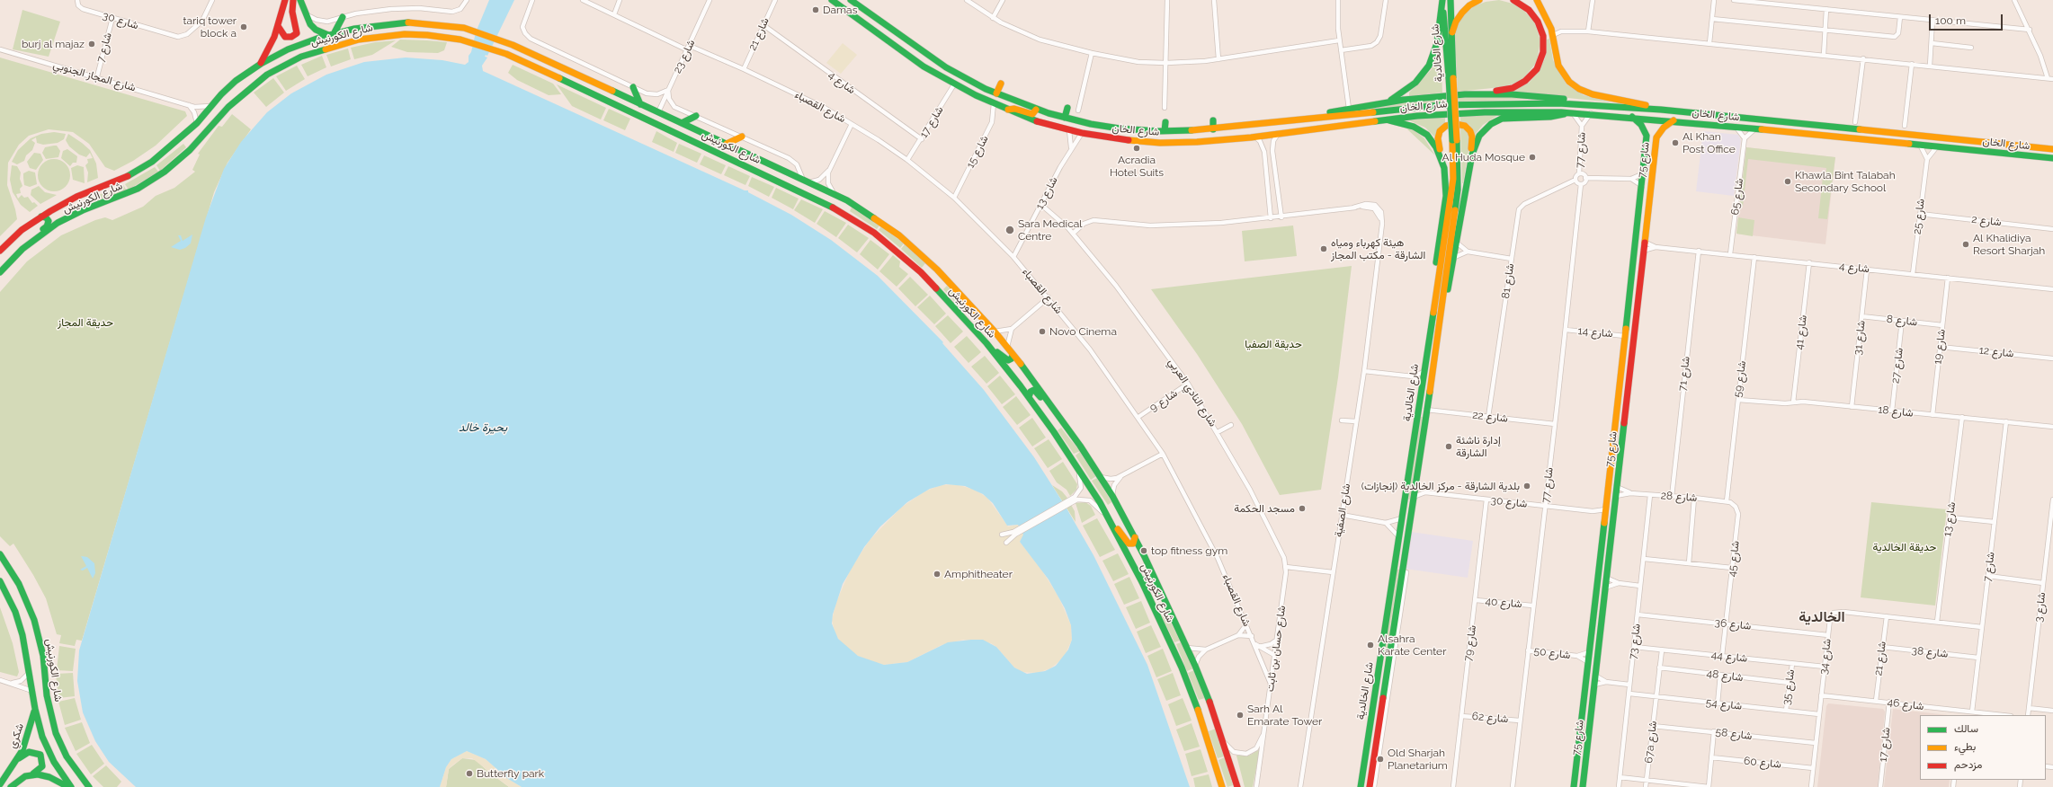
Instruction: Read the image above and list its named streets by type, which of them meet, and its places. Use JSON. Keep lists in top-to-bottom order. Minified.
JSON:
{"streets":{"main road":["شارع الكورنيش","شارع الخالدية","شارع الخان","شارع 75","شكري"],"street":["شارع 30","شارع 21","شارع 7","شارع 23","شارع المجاز الجنوبي","شارع 4","شارع القصباء","شارع 17","شارع 77","شارع 15","شارع 13","شارع 65","شارع 25","شارع 2","شارع 81","شارع 8","شارع 14","شارع 41","شارع 31","شارع 19","شارع 12","شارع 27","شارع 71","شارع 59","شارع النادي العربي","شارع 9","شارع 18","شارع 22","شارع 28","شارع الصفية","شارع 45","شارع 40","شارع 3","شارع 36","شارع 73","شارع 79","شارع حسان بن ثابت","شارع 38","شارع 50","شارع 44","شارع 34","شارع 48","شارع 35","شارع 54","شارع 46","شارع 62","شارع 58","67a شارع","شارع 60"]},"crossings":[["شارع 30","شارع 7"],["شارع 30","شارع الخالدية"],["شارع 30","شارع 77"],["شارع 30","شارع 75"],["شارع 30","شارع 79"],["شارع 21","شارع 4"],["شارع 21","شارع القصباء"],["شارع 21","شارع 38"],["شارع 21","شارع 34"],["شارع 21","شارع 46"],["شارع الكورنيش","شارع 23"],["شارع الكورنيش","شارع المجاز الجنوبي"],["شارع الكورنيش","شارع حسان بن ثابت"],["شارع 7","شارع المجاز الجنوبي"],["شارع 7","شارع 18"],["شارع 7","شارع 38"],["شارع 7","شارع 34"],["شارع 7","شارع 46"],["شارع الخالدية","شارع 22"],["شارع 23","شارع القصباء"],["شارع 4","شارع 17"],["شارع 4","شارع 75"],["شارع 4","شارع 65"],["شارع 4","شارع 25"],["شارع 4","شارع 41"],["شارع 4","شارع 31"],["شارع 4","شارع 19"],["شارع 4","شارع 71"],["شارع 4","شارع 59"],["شارع الخان","شارع 17"],["شارع الخان","شارع 77"],["شارع الخان","شارع 15"],["شارع الخان","شارع 75"],["شارع الخان","شارع 13"],["شارع القصباء","شارع 17"],["شارع القصباء","شارع 15"],["شارع القصباء","شارع 13"],["شارع القصباء","شارع 9"],["شارع القصباء","شارع حسان بن ثابت"],["شارع 17","شارع 46"],["شارع 77","شارع 75"],["شارع 77","شارع 81"],["شارع 77","شارع 14"],["شارع 77","شارع 22"],["شارع 77","شارع 40"],["شارع 77","شارع 50"],["شارع 77","شارع 62"],["شارع 75","شارع 81"],["شارع 75","شارع 14"],["شارع 75","شارع 28"],["شارع 75","شارع 50"],["شارع 13","شارع النادي العربي"],["شارع 13","شارع 18"],["شارع 13","شارع 34"],["شارع 25","شارع 2"],["شارع 81","شارع 22"],["شارع 8","شارع 31"],["شارع 8","شارع 19"],["شارع 8","شارع 27"],["شارع 41","شارع 18"],["شارع 31","شارع 18"],["شارع 19","شارع 12"],["شارع 19","شارع 18"],["شارع 27","شارع 18"],["شارع 71","شارع 28"],["شارع 59","شارع 18"],["شارع 59","شارع 28"],["شارع 59","شارع 45"],["شارع النادي العربي","شارع 9"],["شارع النادي العربي","شارع حسان بن ثابت"],["شارع 28","شارع 45"],["شارع 28","شارع 73"],["شارع 45","شارع 36"],["شارع 45","شارع 44"],["شارع 40","شارع 79"],["شارع 36","شارع 73"],["شارع 36","شارع 34"],["شارع 73","شارع 44"],["شارع 73","شارع 54"],["شارع 79","شارع 62"],["شارع 44","شارع 34"],["شارع 44","شارع 35"],["شارع 44","67a شارع"],["شارع 34","شارع 54"],["شارع 34","شارع 46"],["شارع 34","شارع 58"],["شارع 34","شارع 60"],["شارع 48","شارع 35"],["شارع 48","67a شارع"],["شارع 35","شارع 54"],["شارع 54","67a شارع"],["شارع 58","67a شارع"]],"districts":["الخالدية"],"water":["بحيرة خالد"],"parks":["حديقة المجاز","حديقة الصفيا","حديقة الخالدية"],"places":["Damas","tariq tower block a","burj al majaz","Al Khan Post Office","Acradia Hotel Suits","Al Huda Mosque","Khawla Bint Talabah Secondary School","Sara Medical Centre","Al Khalidiya Resort Sharjah","هيئة كهرباء ومياه الشارقة - مكتب المجاز","Novo Cinema","إدارة ناشئة الشارقة","بلدية الشارقة - مركز الخالدية (إنجازات)","مسجد الحكمة","top fitness gym","Amphitheater","Alsahra Karate Center","Sarh Al Emarate Tower","Old Sharjah Planetarium","Butterfly park"],"legend":["سالك","بطيء","مزدحم"],"scale_bar":"100 m"}
